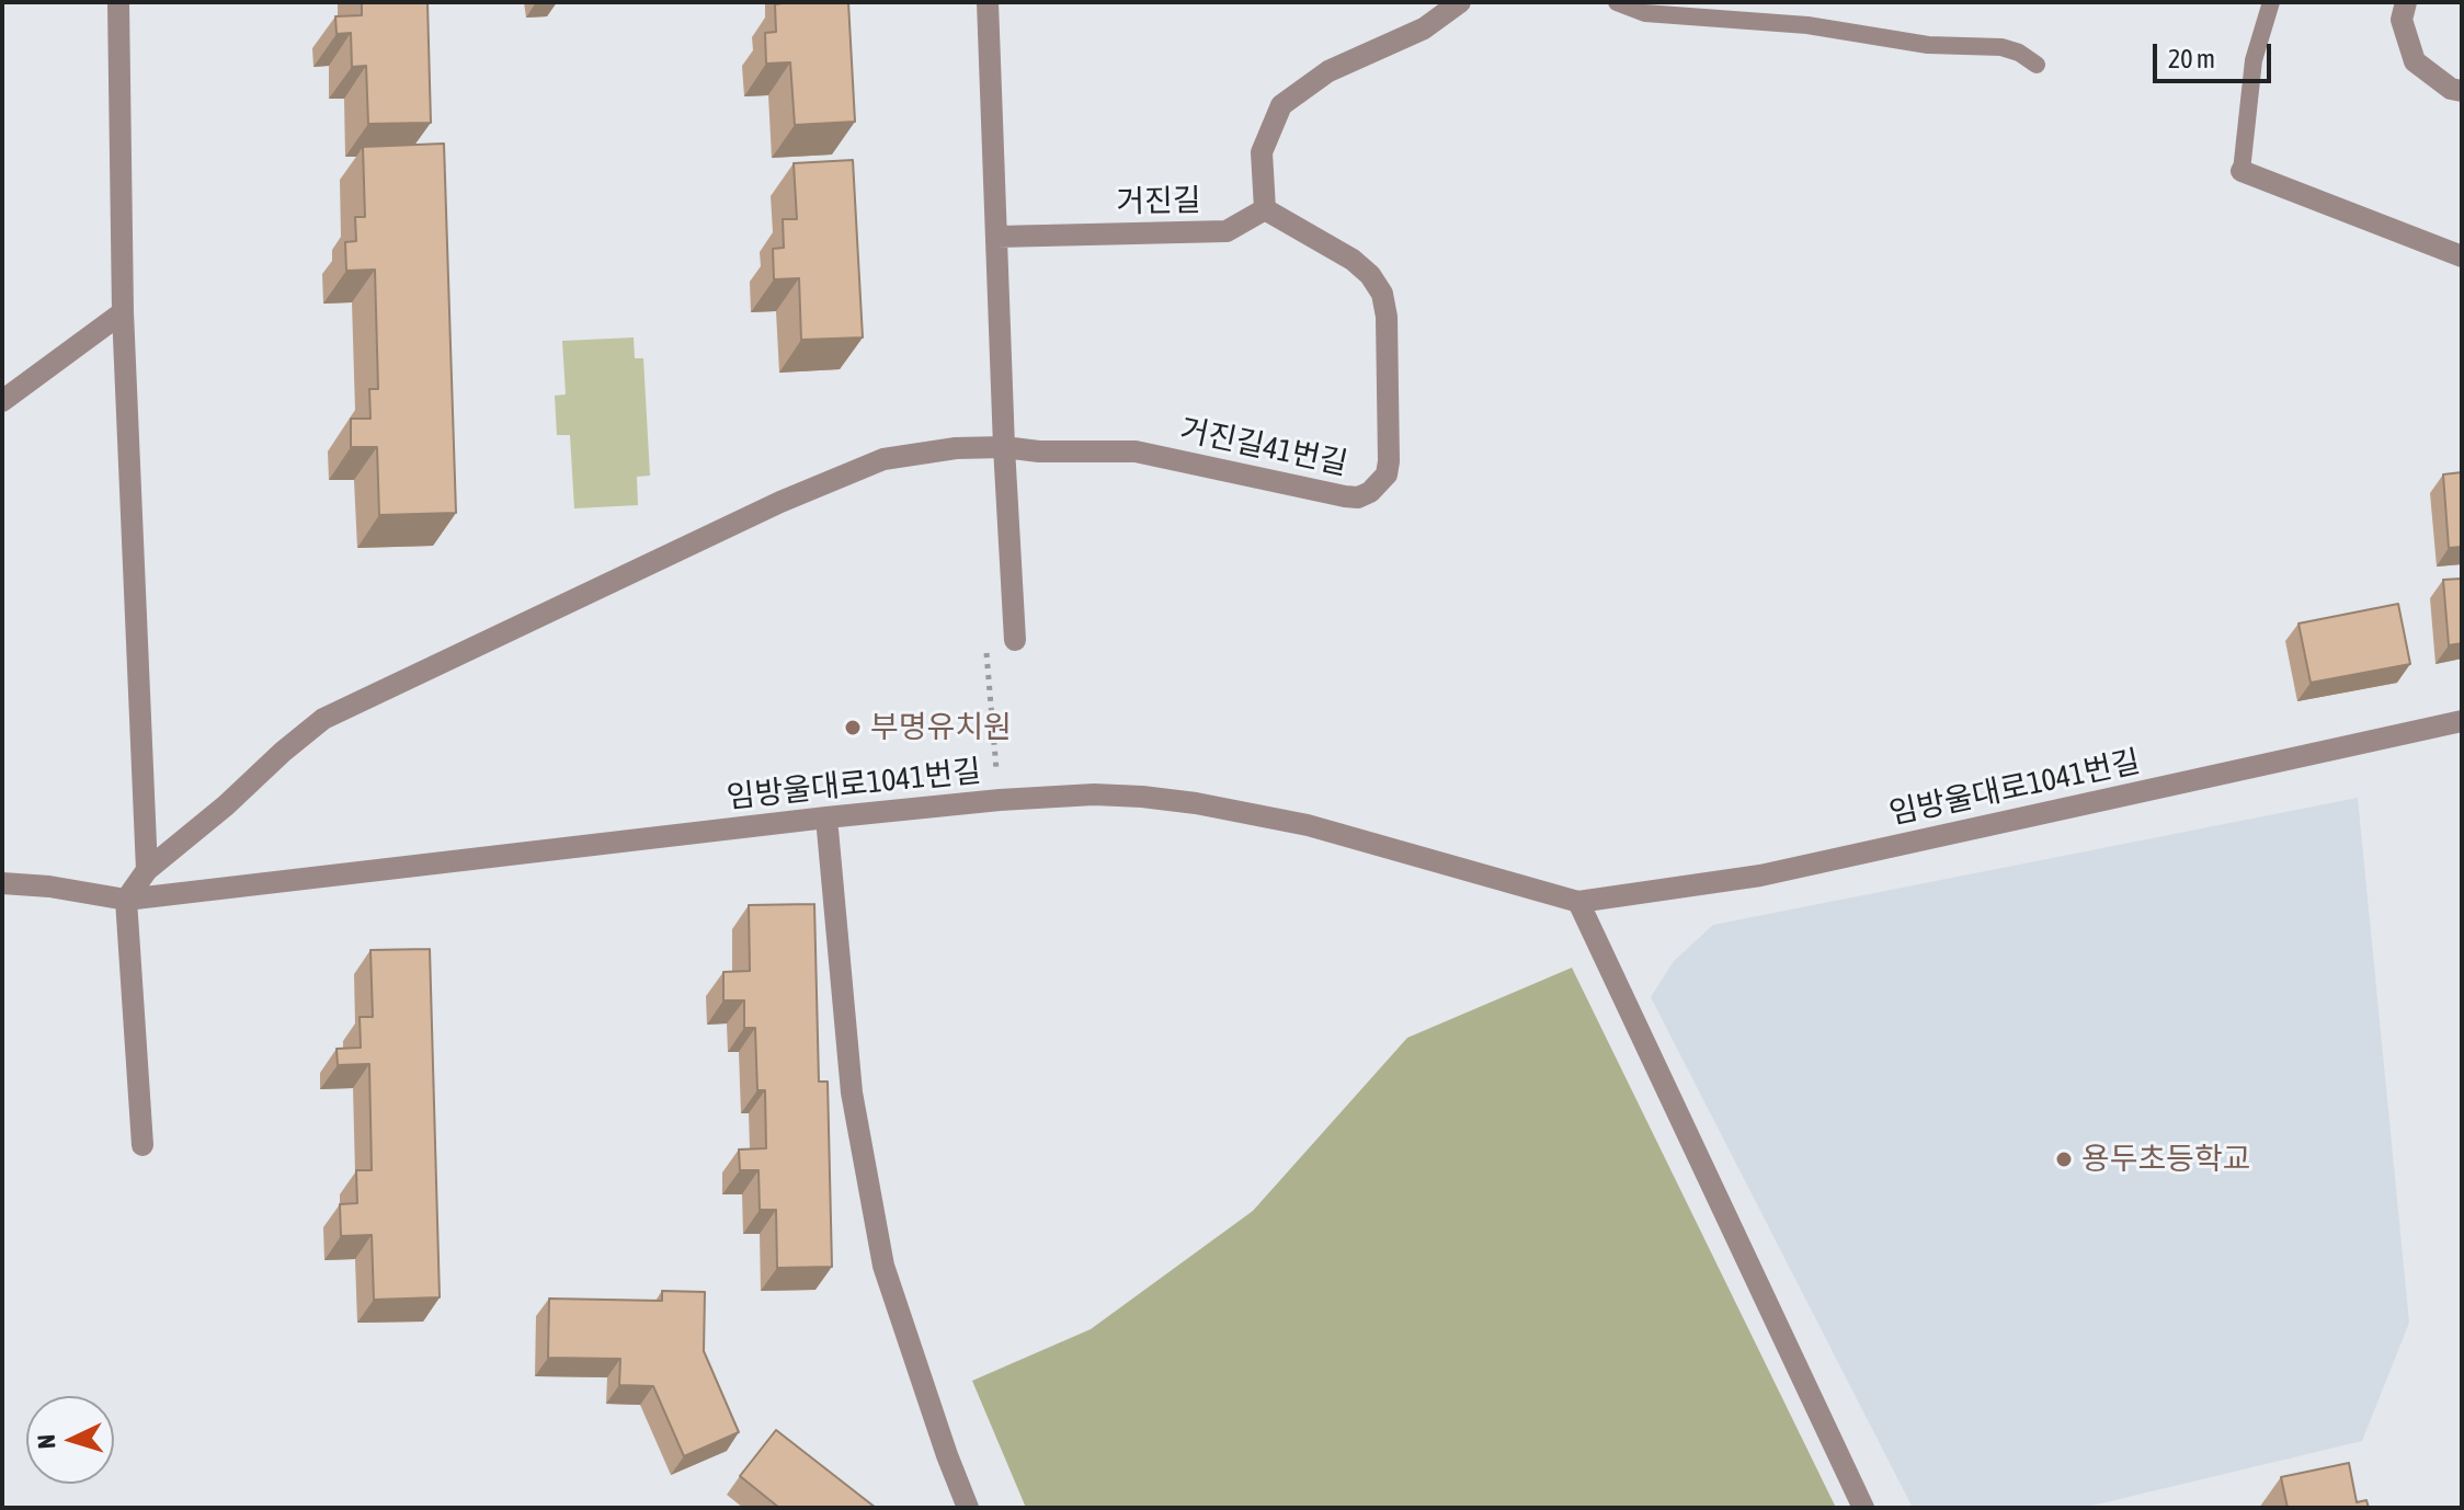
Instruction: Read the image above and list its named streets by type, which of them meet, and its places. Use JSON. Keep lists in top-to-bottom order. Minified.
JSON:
{"streets":{"street":["거진길","거진길41번길","임방울대로1041번길"]},"crossings":[["거진길","거진길41번길"]],"places":["부명유치원","용두초등학교"],"scale_bar":"20 m","north":"left"}
